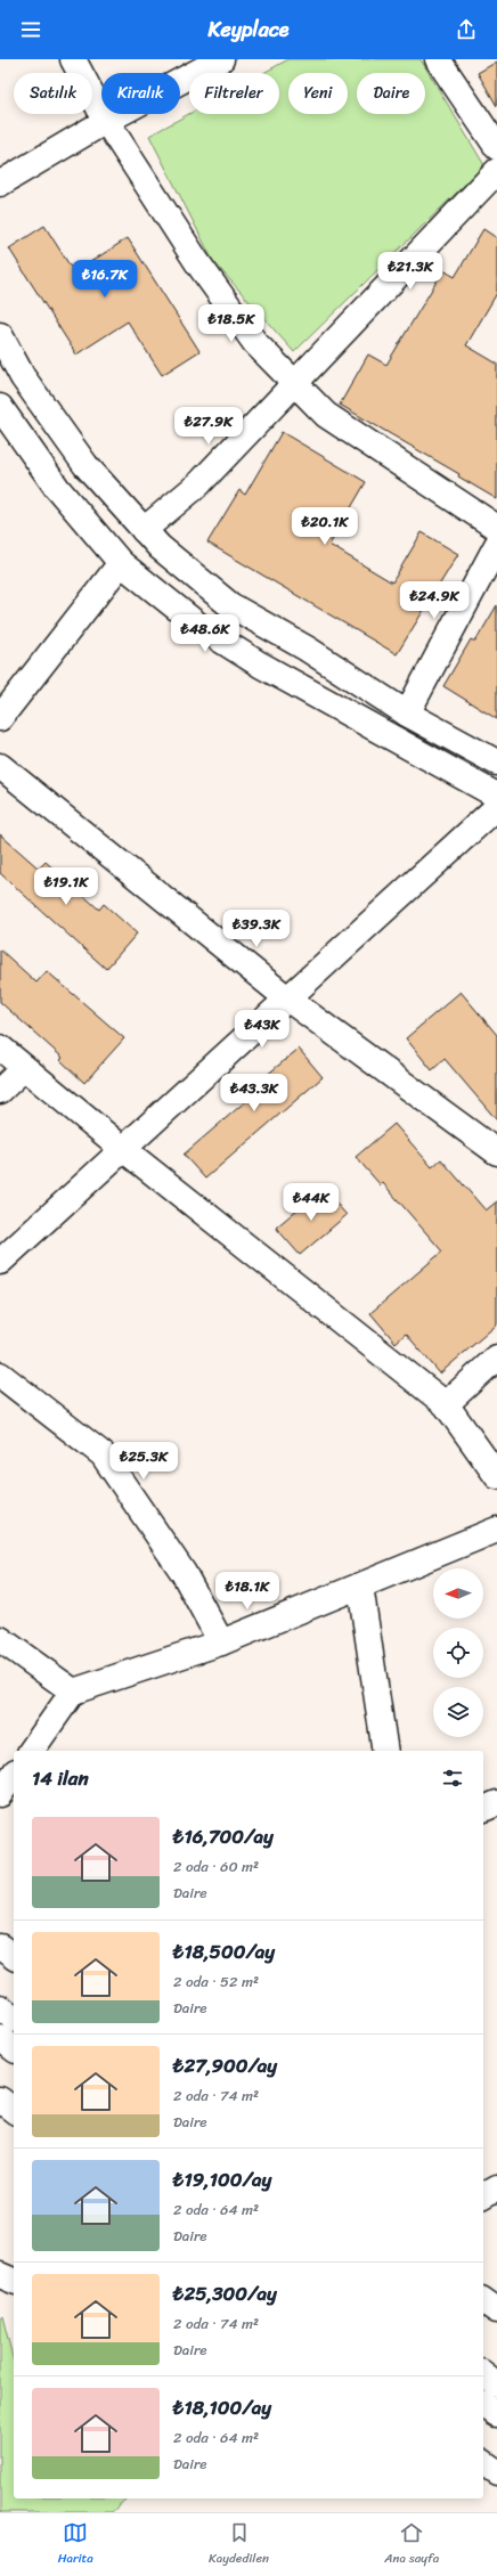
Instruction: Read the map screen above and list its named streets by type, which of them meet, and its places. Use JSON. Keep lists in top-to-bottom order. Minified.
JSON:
{"north":"left","page":{"header":"Keyplace","chip":["Satılık","Kiralık","Filtreler","Yeni","Daire"],"price":["₺21.3K","₺16.7K","₺18.5K","₺27.9K","₺20.1K","₺24.9K","₺48.6K","₺19.1K","₺39.3K","₺43K","₺43.3K","₺44K","₺25.3K","₺18.1K"],"heading":"14 ilan","list":[{"name":"₺16,700/ay","note":"2 oda · 60 m² · Daire"},{"name":"₺18,500/ay","note":"2 oda · 52 m² · Daire"},{"name":"₺27,900/ay","note":"2 oda · 74 m² · Daire"},{"name":"₺19,100/ay","note":"2 oda · 64 m² · Daire"},{"name":"₺25,300/ay","note":"2 oda · 74 m² · Daire"},{"name":"₺18,100/ay","note":"2 oda · 64 m² · Daire"}],"tabs":["Harita","Kaydedilen","Ana sayfa"]}}
